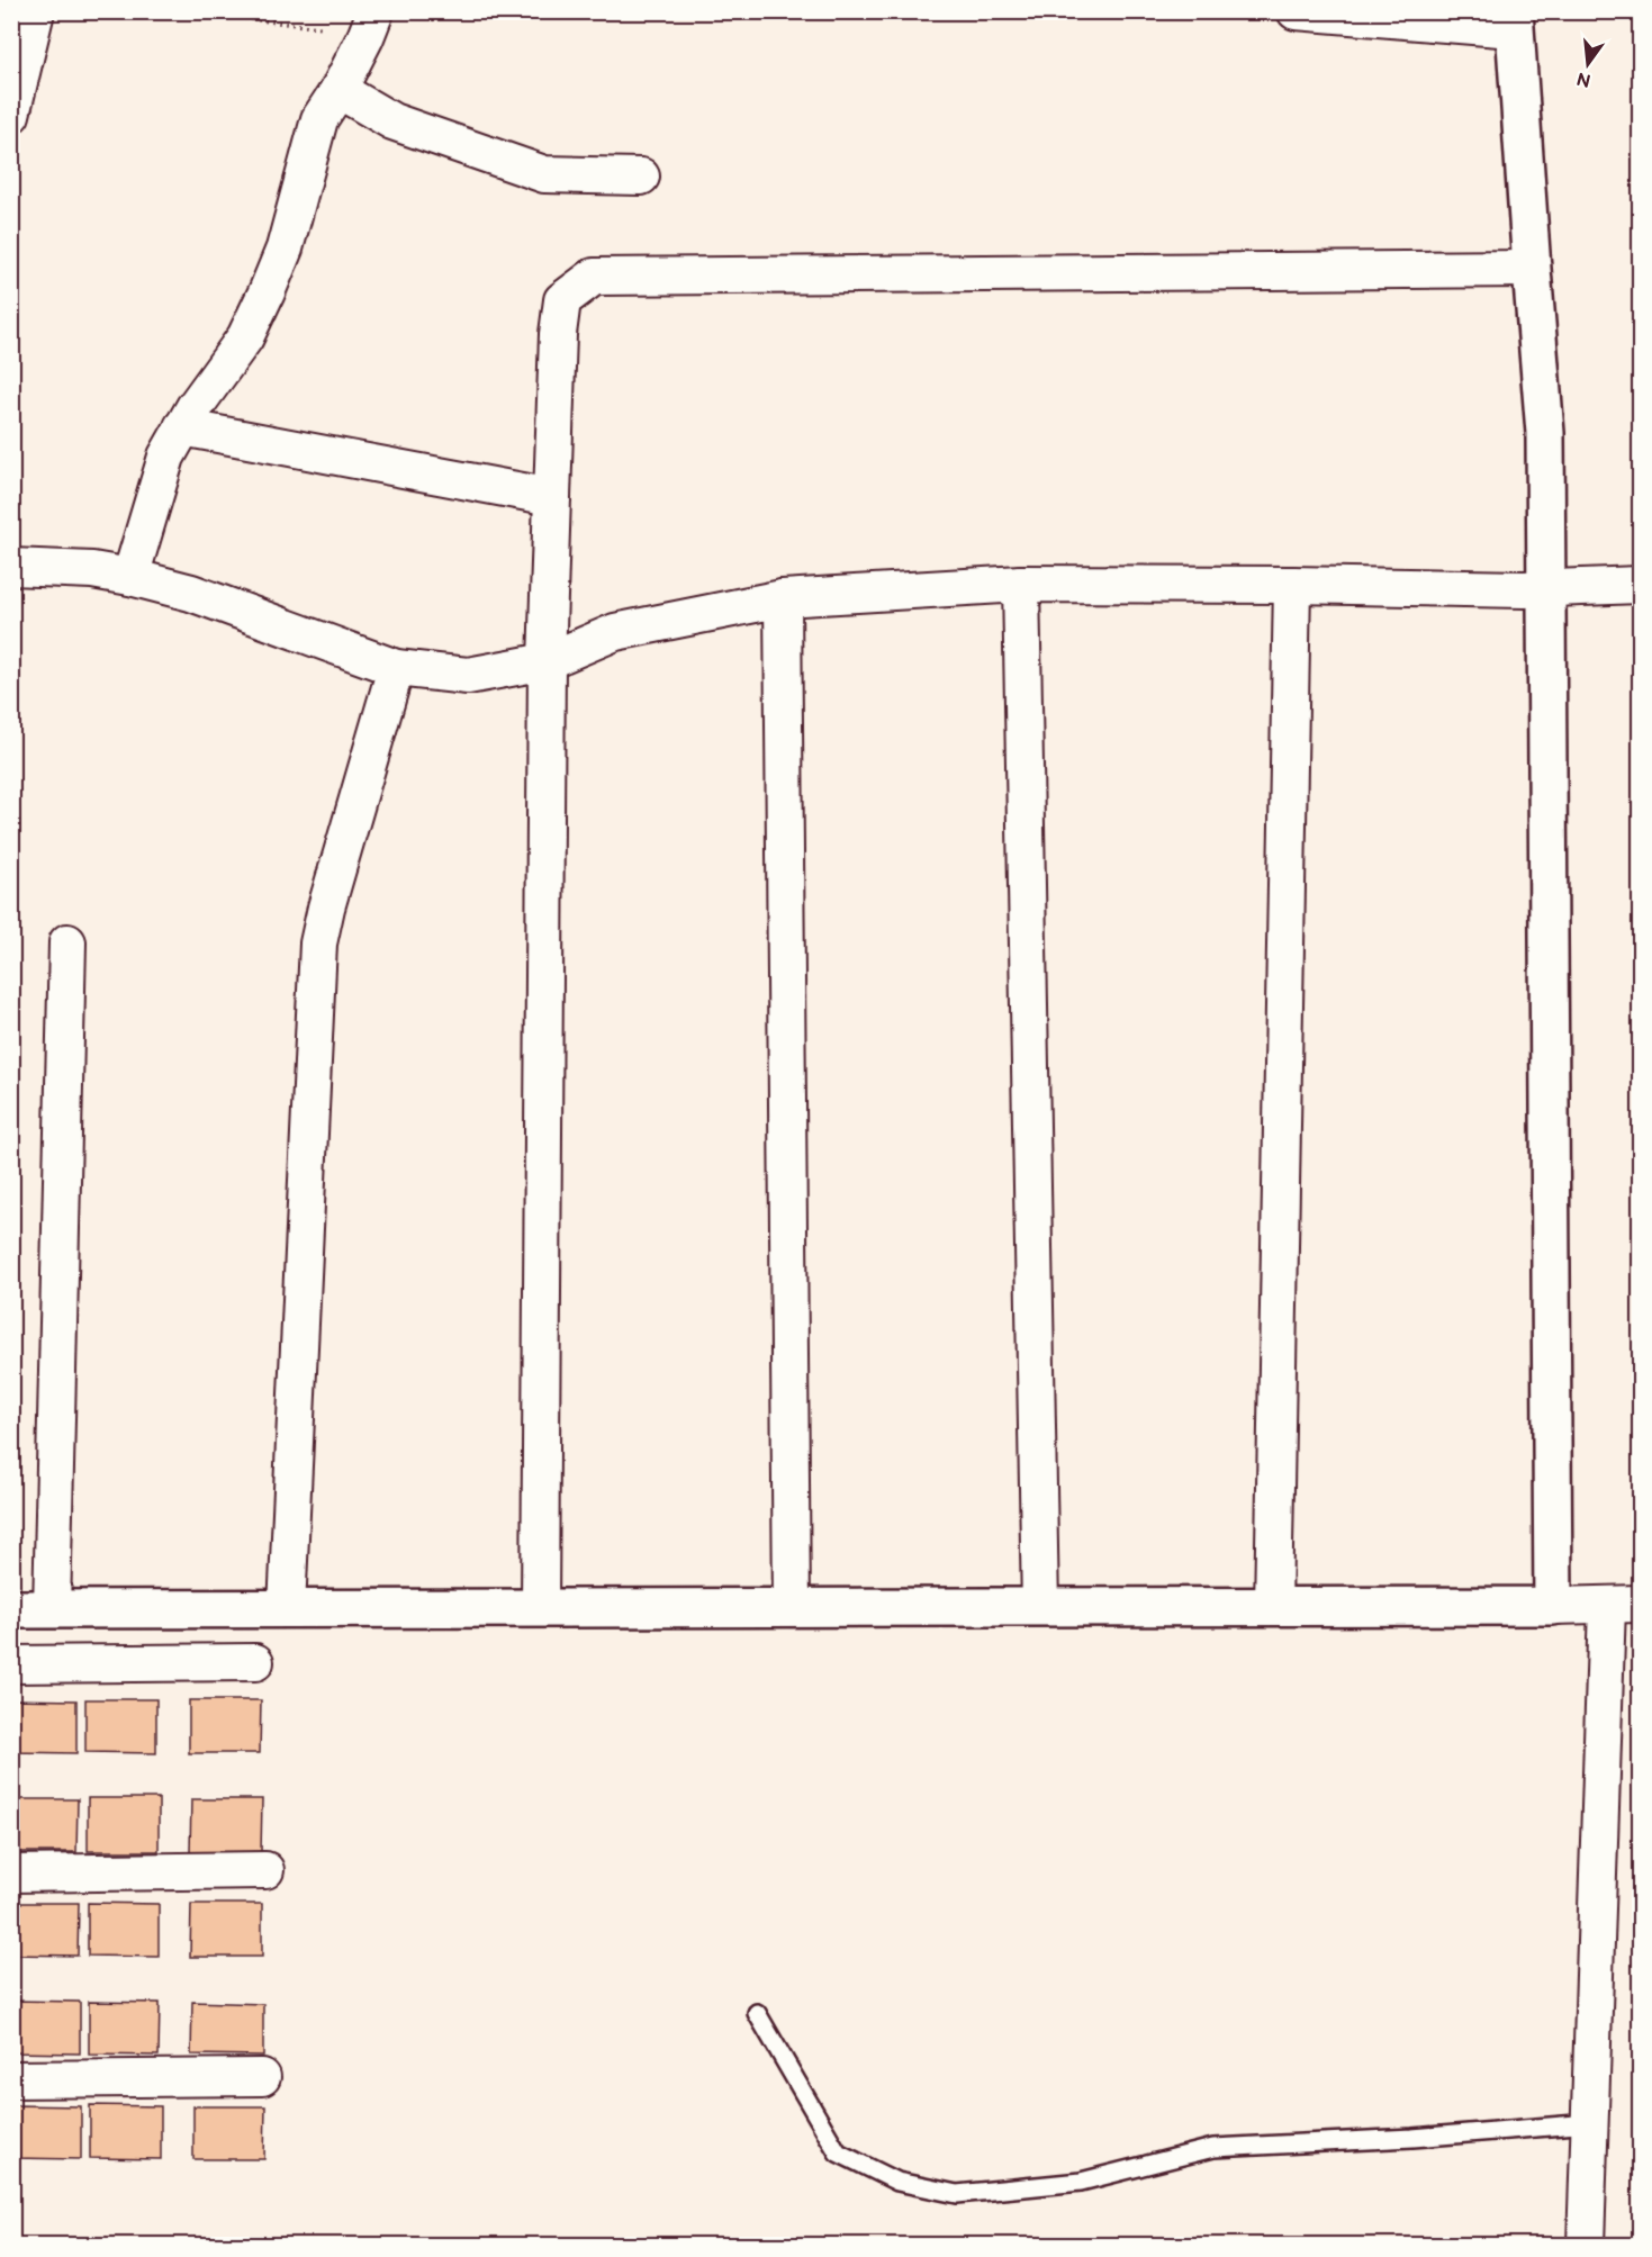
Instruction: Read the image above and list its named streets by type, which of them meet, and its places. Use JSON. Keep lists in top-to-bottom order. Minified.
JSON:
{"north":"bottom"}
